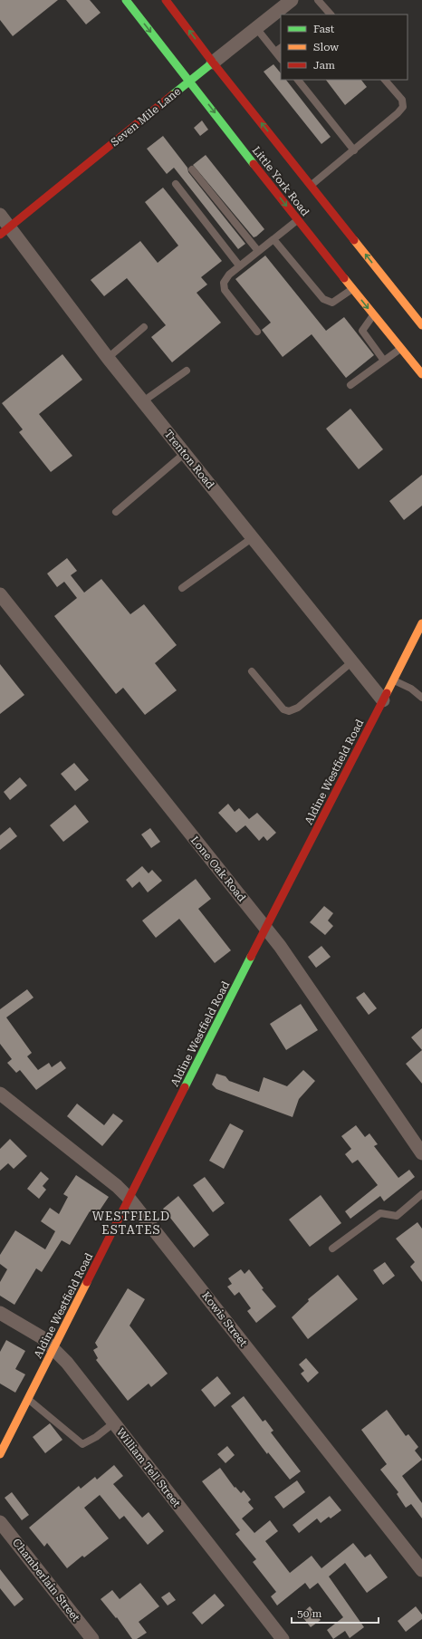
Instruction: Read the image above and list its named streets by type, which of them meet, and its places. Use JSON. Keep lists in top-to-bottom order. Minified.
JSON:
{"streets":{"main road":["Seven Mile Lane","Little York Road","Aldine Westfield Road"],"street":["Trenton Road","Lone Oak Road","Kowis Street","William Tell Street","Chamberlain Street"]},"crossings":[["Seven Mile Lane","Little York Road"],["Seven Mile Lane","Trenton Road"],["Trenton Road","Aldine Westfield Road"],["Aldine Westfield Road","Lone Oak Road"],["Aldine Westfield Road","Kowis Street"],["Aldine Westfield Road","William Tell Street"]],"districts":["WESTFIELD ESTATES"],"legend":["Fast","Slow","Jam"],"scale_bar":"50 m"}
